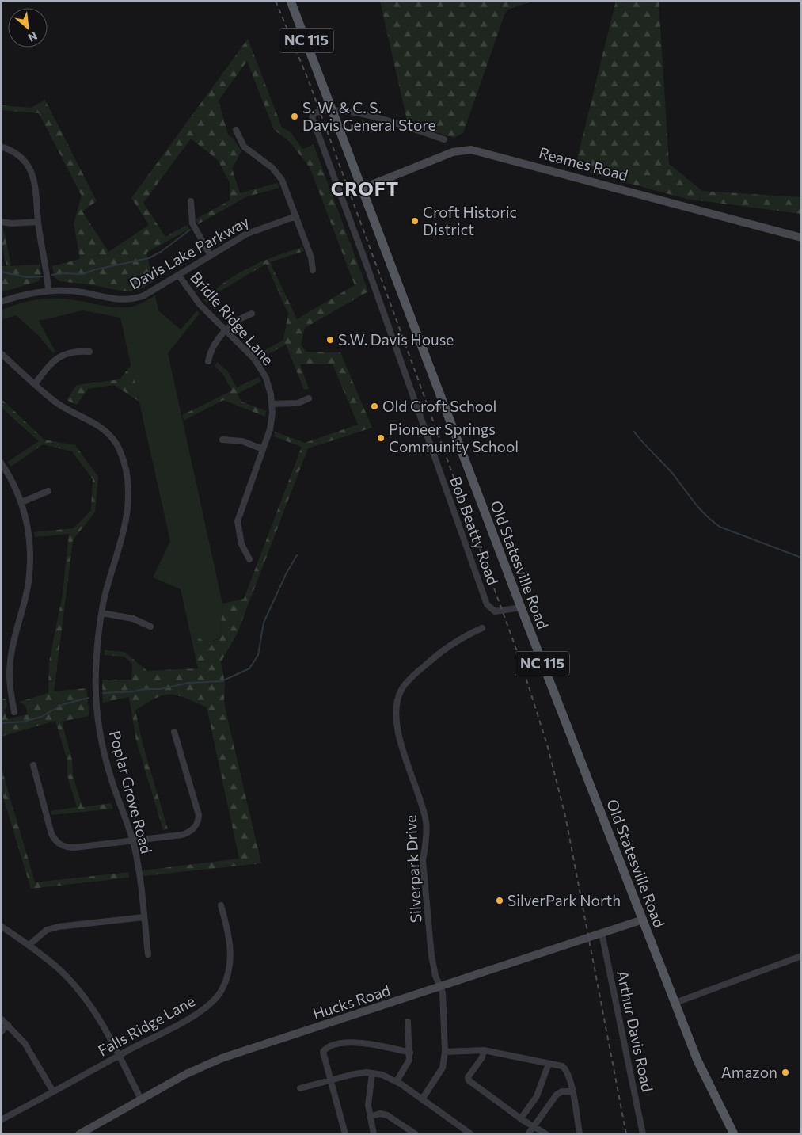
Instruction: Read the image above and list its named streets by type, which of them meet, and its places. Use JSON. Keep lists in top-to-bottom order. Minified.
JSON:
{"streets":{"main road":["NC 115","Reames Road","Old Statesville Road","Hucks Road"],"street":["Davis Lake Parkway","Bridle Ridge Lane","Bob Beatty Road","Poplar Grove Road","Silverpark Drive","Falls Ridge Lane","Arthur Davis Road"]},"crossings":[["Reames Road","Old Statesville Road"],["Davis Lake Parkway","Bridle Ridge Lane"],["Bob Beatty Road","Old Statesville Road"],["Old Statesville Road","Hucks Road"],["Silverpark Drive","Hucks Road"],["Hucks Road","Arthur Davis Road"]],"districts":["CROFT"],"places":["S. W. & C. S. Davis General Store","Croft Historic District","S.W. Davis House","Old Croft School","Pioneer Springs Community School","SilverPark North","Amazon"],"north":"bottom right"}
